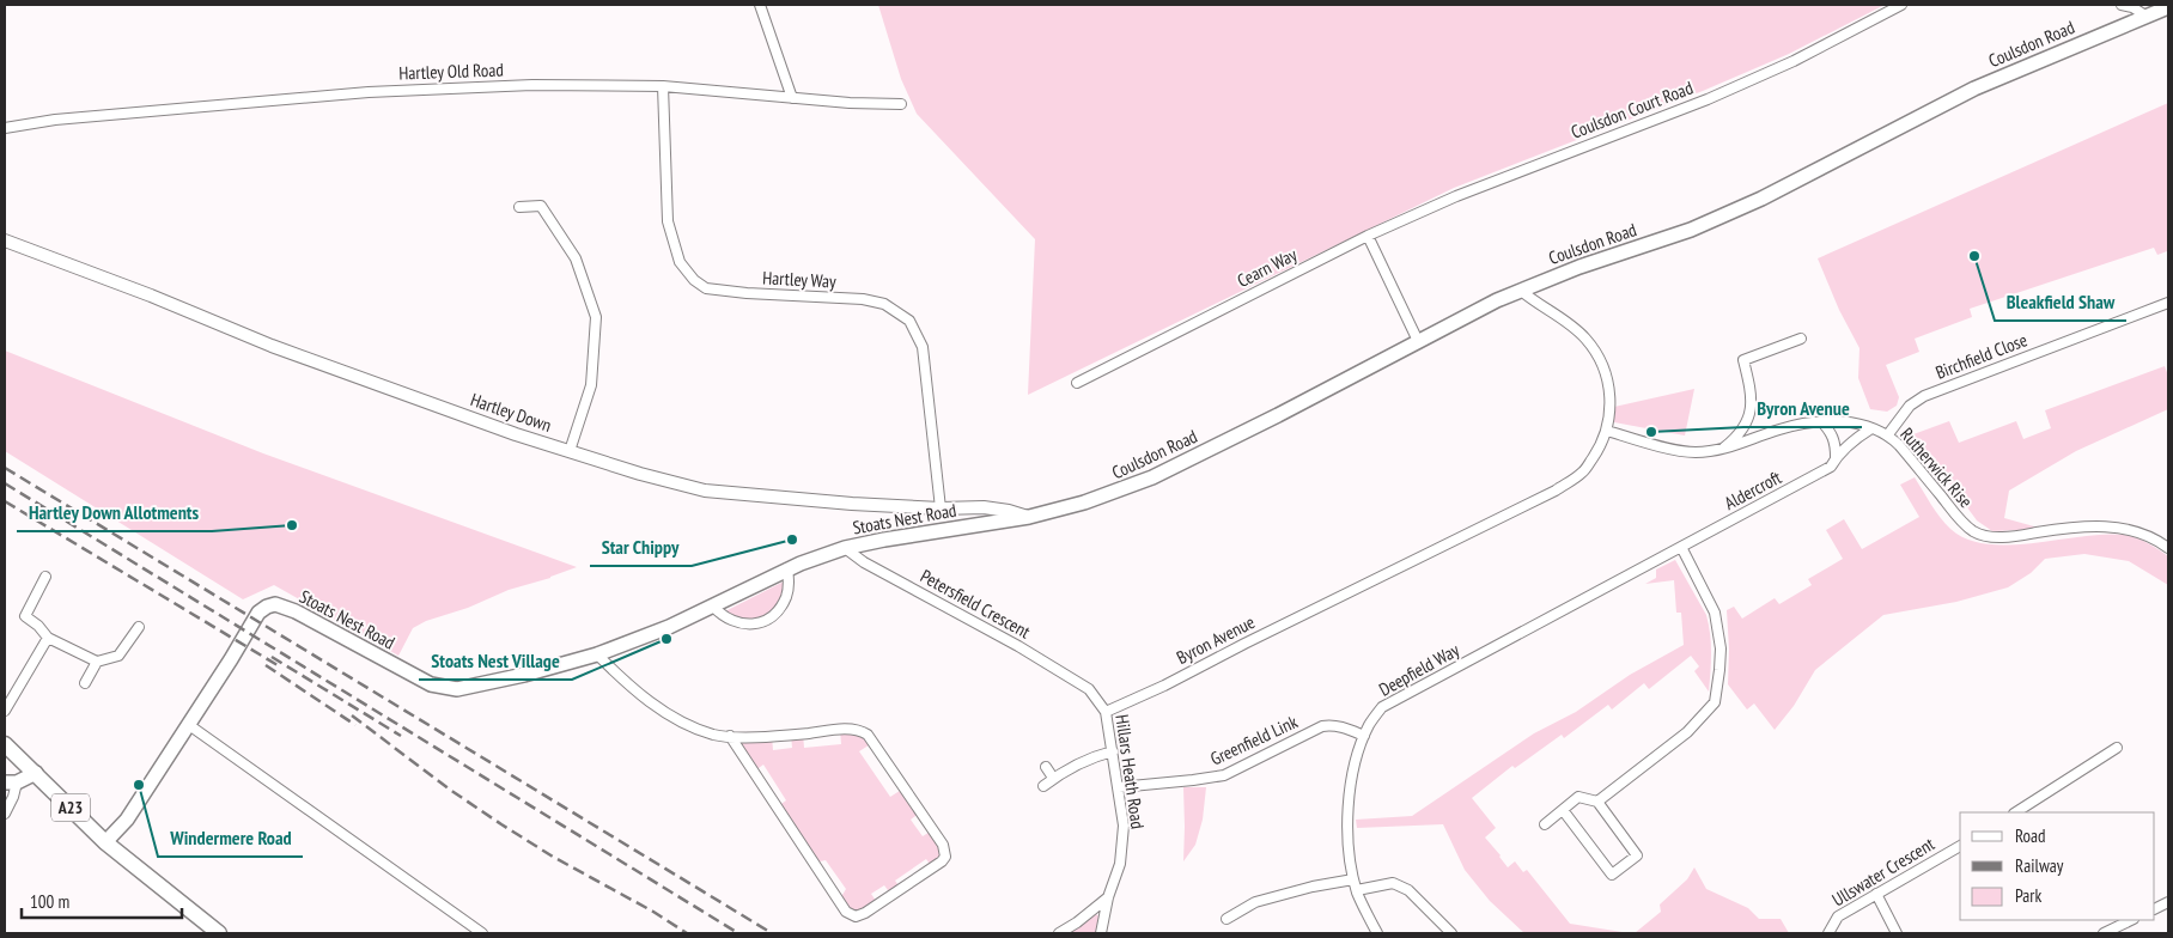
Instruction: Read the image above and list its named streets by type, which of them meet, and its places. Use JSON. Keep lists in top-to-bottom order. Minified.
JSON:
{"streets":{"highway":["A23"],"main road":["Coulsdon Road","Stoats Nest Road"],"street":["Hartley Old Road","Coulsdon Court Road","Cearn Way","Hartley Way","Birchfield Close","Hartley Down","Rutherwick Rise","Aldercroft","Petersfield Crescent","Byron Avenue","Deepfield Way","Greenfield Link","Hillars Heath Road","Ullswater Crescent"]},"crossings":[["Coulsdon Road","Hartley Down"],["Coulsdon Road","Stoats Nest Road"],["Coulsdon Road","Byron Avenue"],["Hartley Old Road","Hartley Way"],["Coulsdon Court Road","Cearn Way"],["Hartley Way","Hartley Down"],["Birchfield Close","Rutherwick Rise"],["Hartley Down","Stoats Nest Road"],["Rutherwick Rise","Aldercroft"],["Rutherwick Rise","Byron Avenue"],["Aldercroft","Deepfield Way"],["Stoats Nest Road","Petersfield Crescent"],["Stoats Nest Road","A23"],["Petersfield Crescent","Hillars Heath Road"],["Byron Avenue","Hillars Heath Road"],["Deepfield Way","Greenfield Link"],["Greenfield Link","Hillars Heath Road"]],"places":["Bleakfield Shaw","Byron Avenue","Hartley Down Allotments","Star Chippy","Stoats Nest Village","Windermere Road"],"legend":["Road","Railway","Park"],"scale_bar":"100 m"}
